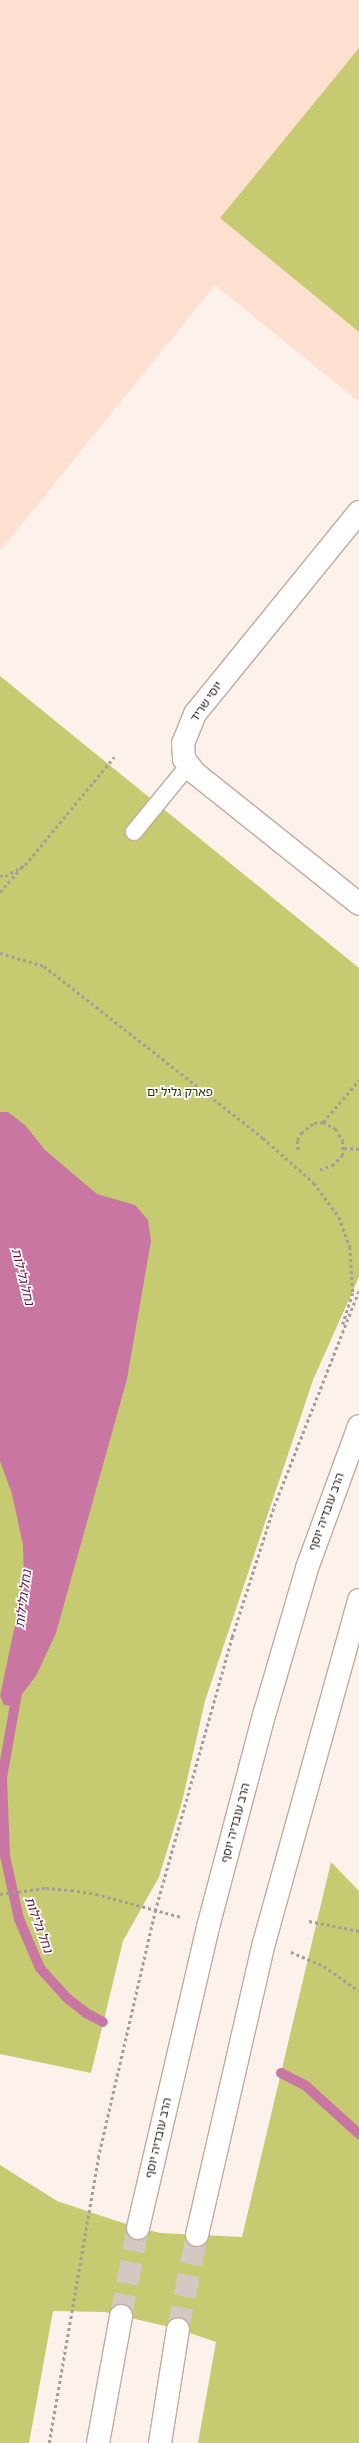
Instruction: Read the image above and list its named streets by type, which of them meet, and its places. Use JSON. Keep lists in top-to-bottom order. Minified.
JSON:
{"streets":{"street":["יוסי שריד","הרב עובדיה יוסף"]},"water":["נחל גלילות"],"parks":["פארק גליל ים"]}
